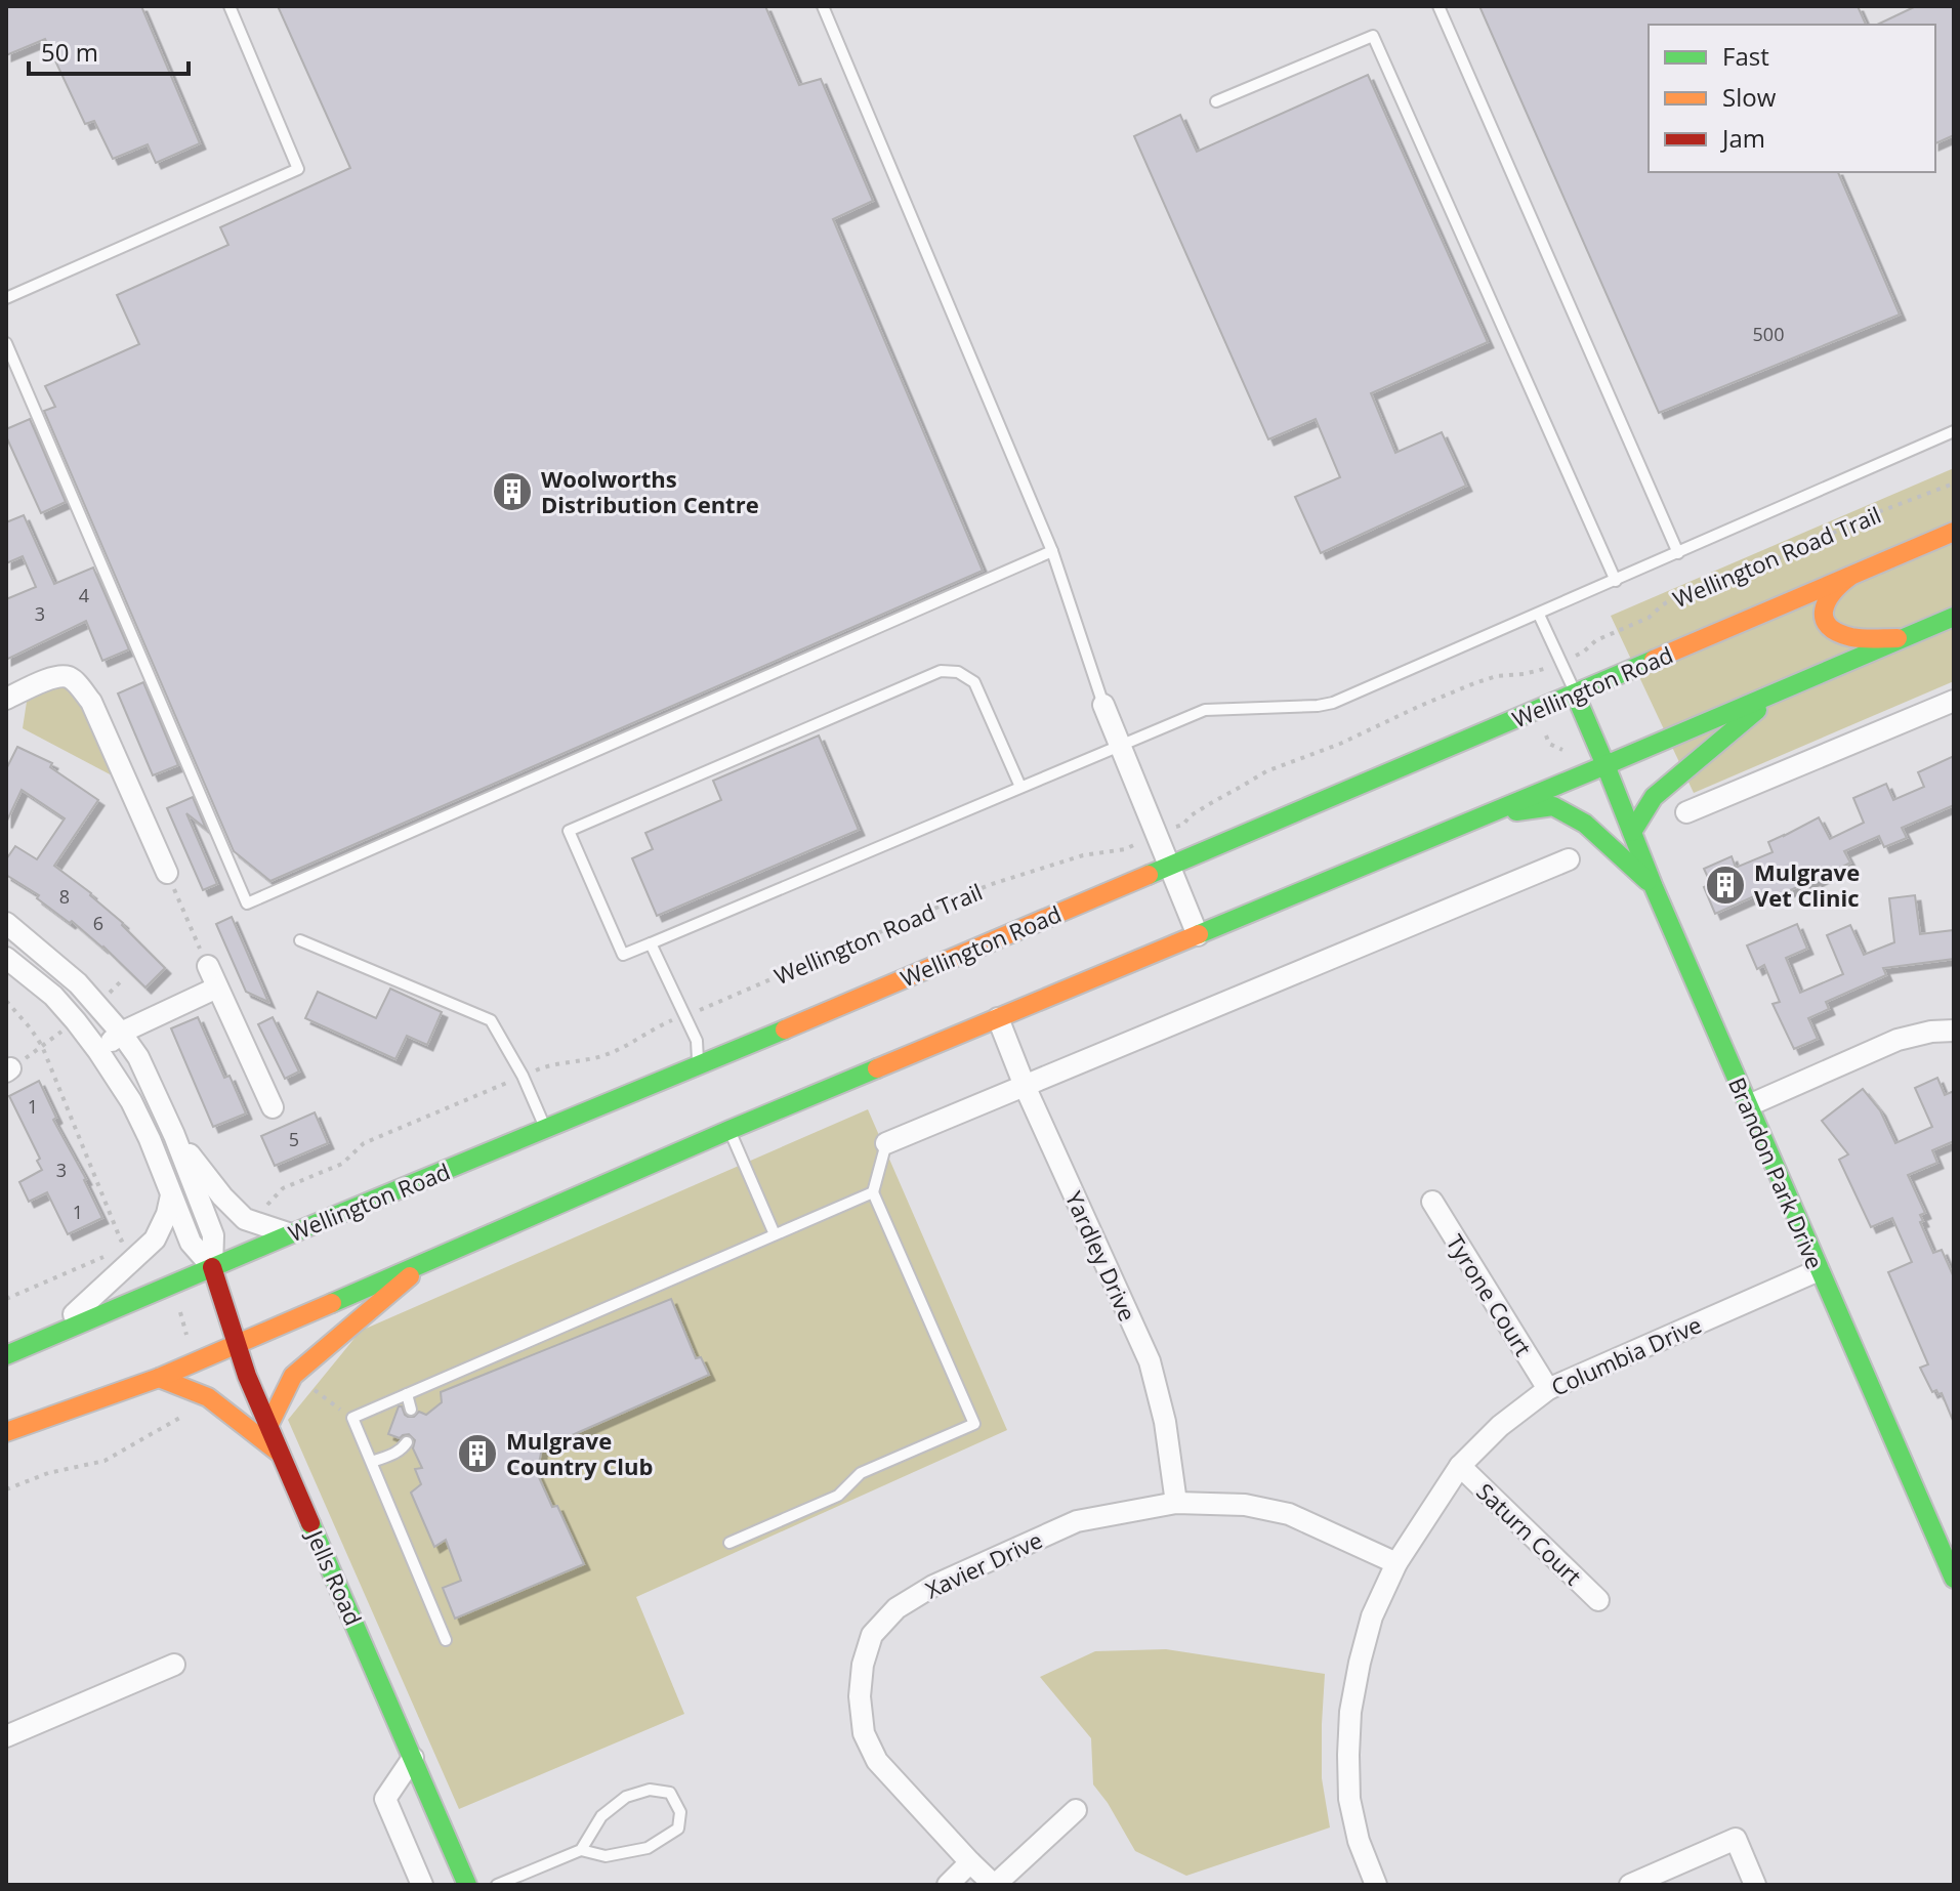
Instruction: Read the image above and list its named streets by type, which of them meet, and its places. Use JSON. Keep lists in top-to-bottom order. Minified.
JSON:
{"streets":{"main road":["Wellington Road","Brandon Park Drive","Jells Road"],"street":["Yardley Drive","Tyrone Court","Columbia Drive","Saturn Court","Xavier Drive"],"path":["Wellington Road Trail"]},"crossings":[["Wellington Road","Brandon Park Drive"],["Wellington Road","Jells Road"],["Brandon Park Drive","Columbia Drive"],["Yardley Drive","Xavier Drive"],["Tyrone Court","Columbia Drive"],["Columbia Drive","Saturn Court"],["Columbia Drive","Xavier Drive"]],"places":{"building":["Woolworths Distribution Centre","Mulgrave Vet Clinic","Mulgrave Country Club"]},"house_numbers":["500","4","3","8","6","1","5","3","1"],"legend":["Fast","Slow","Jam"],"scale_bar":"50 m"}
